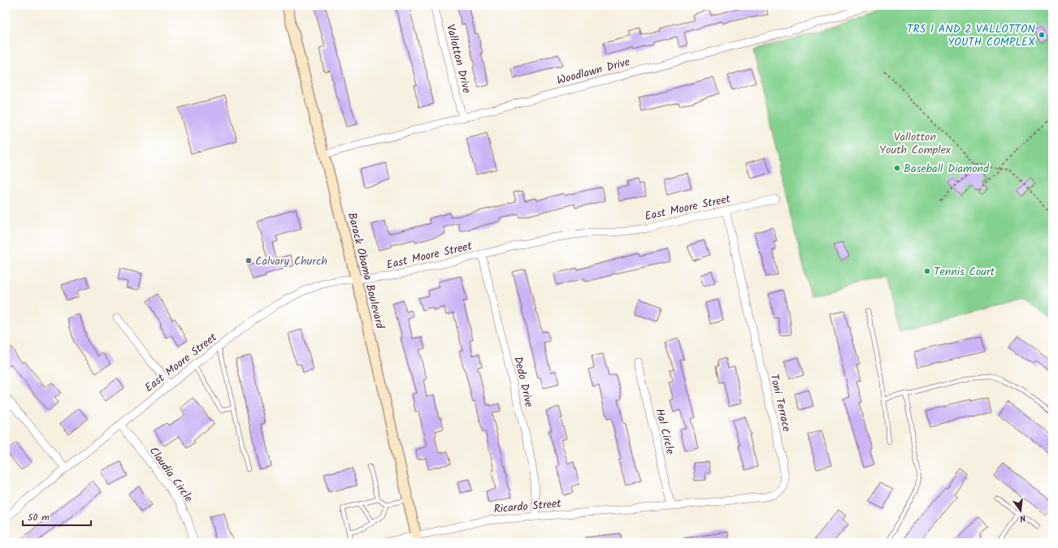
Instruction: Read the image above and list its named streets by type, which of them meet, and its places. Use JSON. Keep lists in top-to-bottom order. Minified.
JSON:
{"streets":{"main road":["Barack Obama Boulevard"],"street":["Vallotton Drive","Woodlawn Drive","East Moore Street","Dedo Drive","Toni Terrace","Hal Circle","Claudia Circle","Ricardo Street"]},"crossings":[["Vallotton Drive","Woodlawn Drive"],["Woodlawn Drive","Barack Obama Boulevard"],["East Moore Street","Barack Obama Boulevard"],["East Moore Street","Dedo Drive"],["East Moore Street","Toni Terrace"],["East Moore Street","Claudia Circle"],["Barack Obama Boulevard","Ricardo Street"],["Dedo Drive","Ricardo Street"],["Toni Terrace","Hal Circle"],["Toni Terrace","Ricardo Street"],["Hal Circle","Ricardo Street"]],"parks":["Vallotton Youth Complex"],"places":["TRS 1 AND 2 VALLOTTON YOUTH COMPLEX","Baseball Diamond","Calvary Church","Tennis Court"],"scale_bar":"50 m","north":"bottom"}
